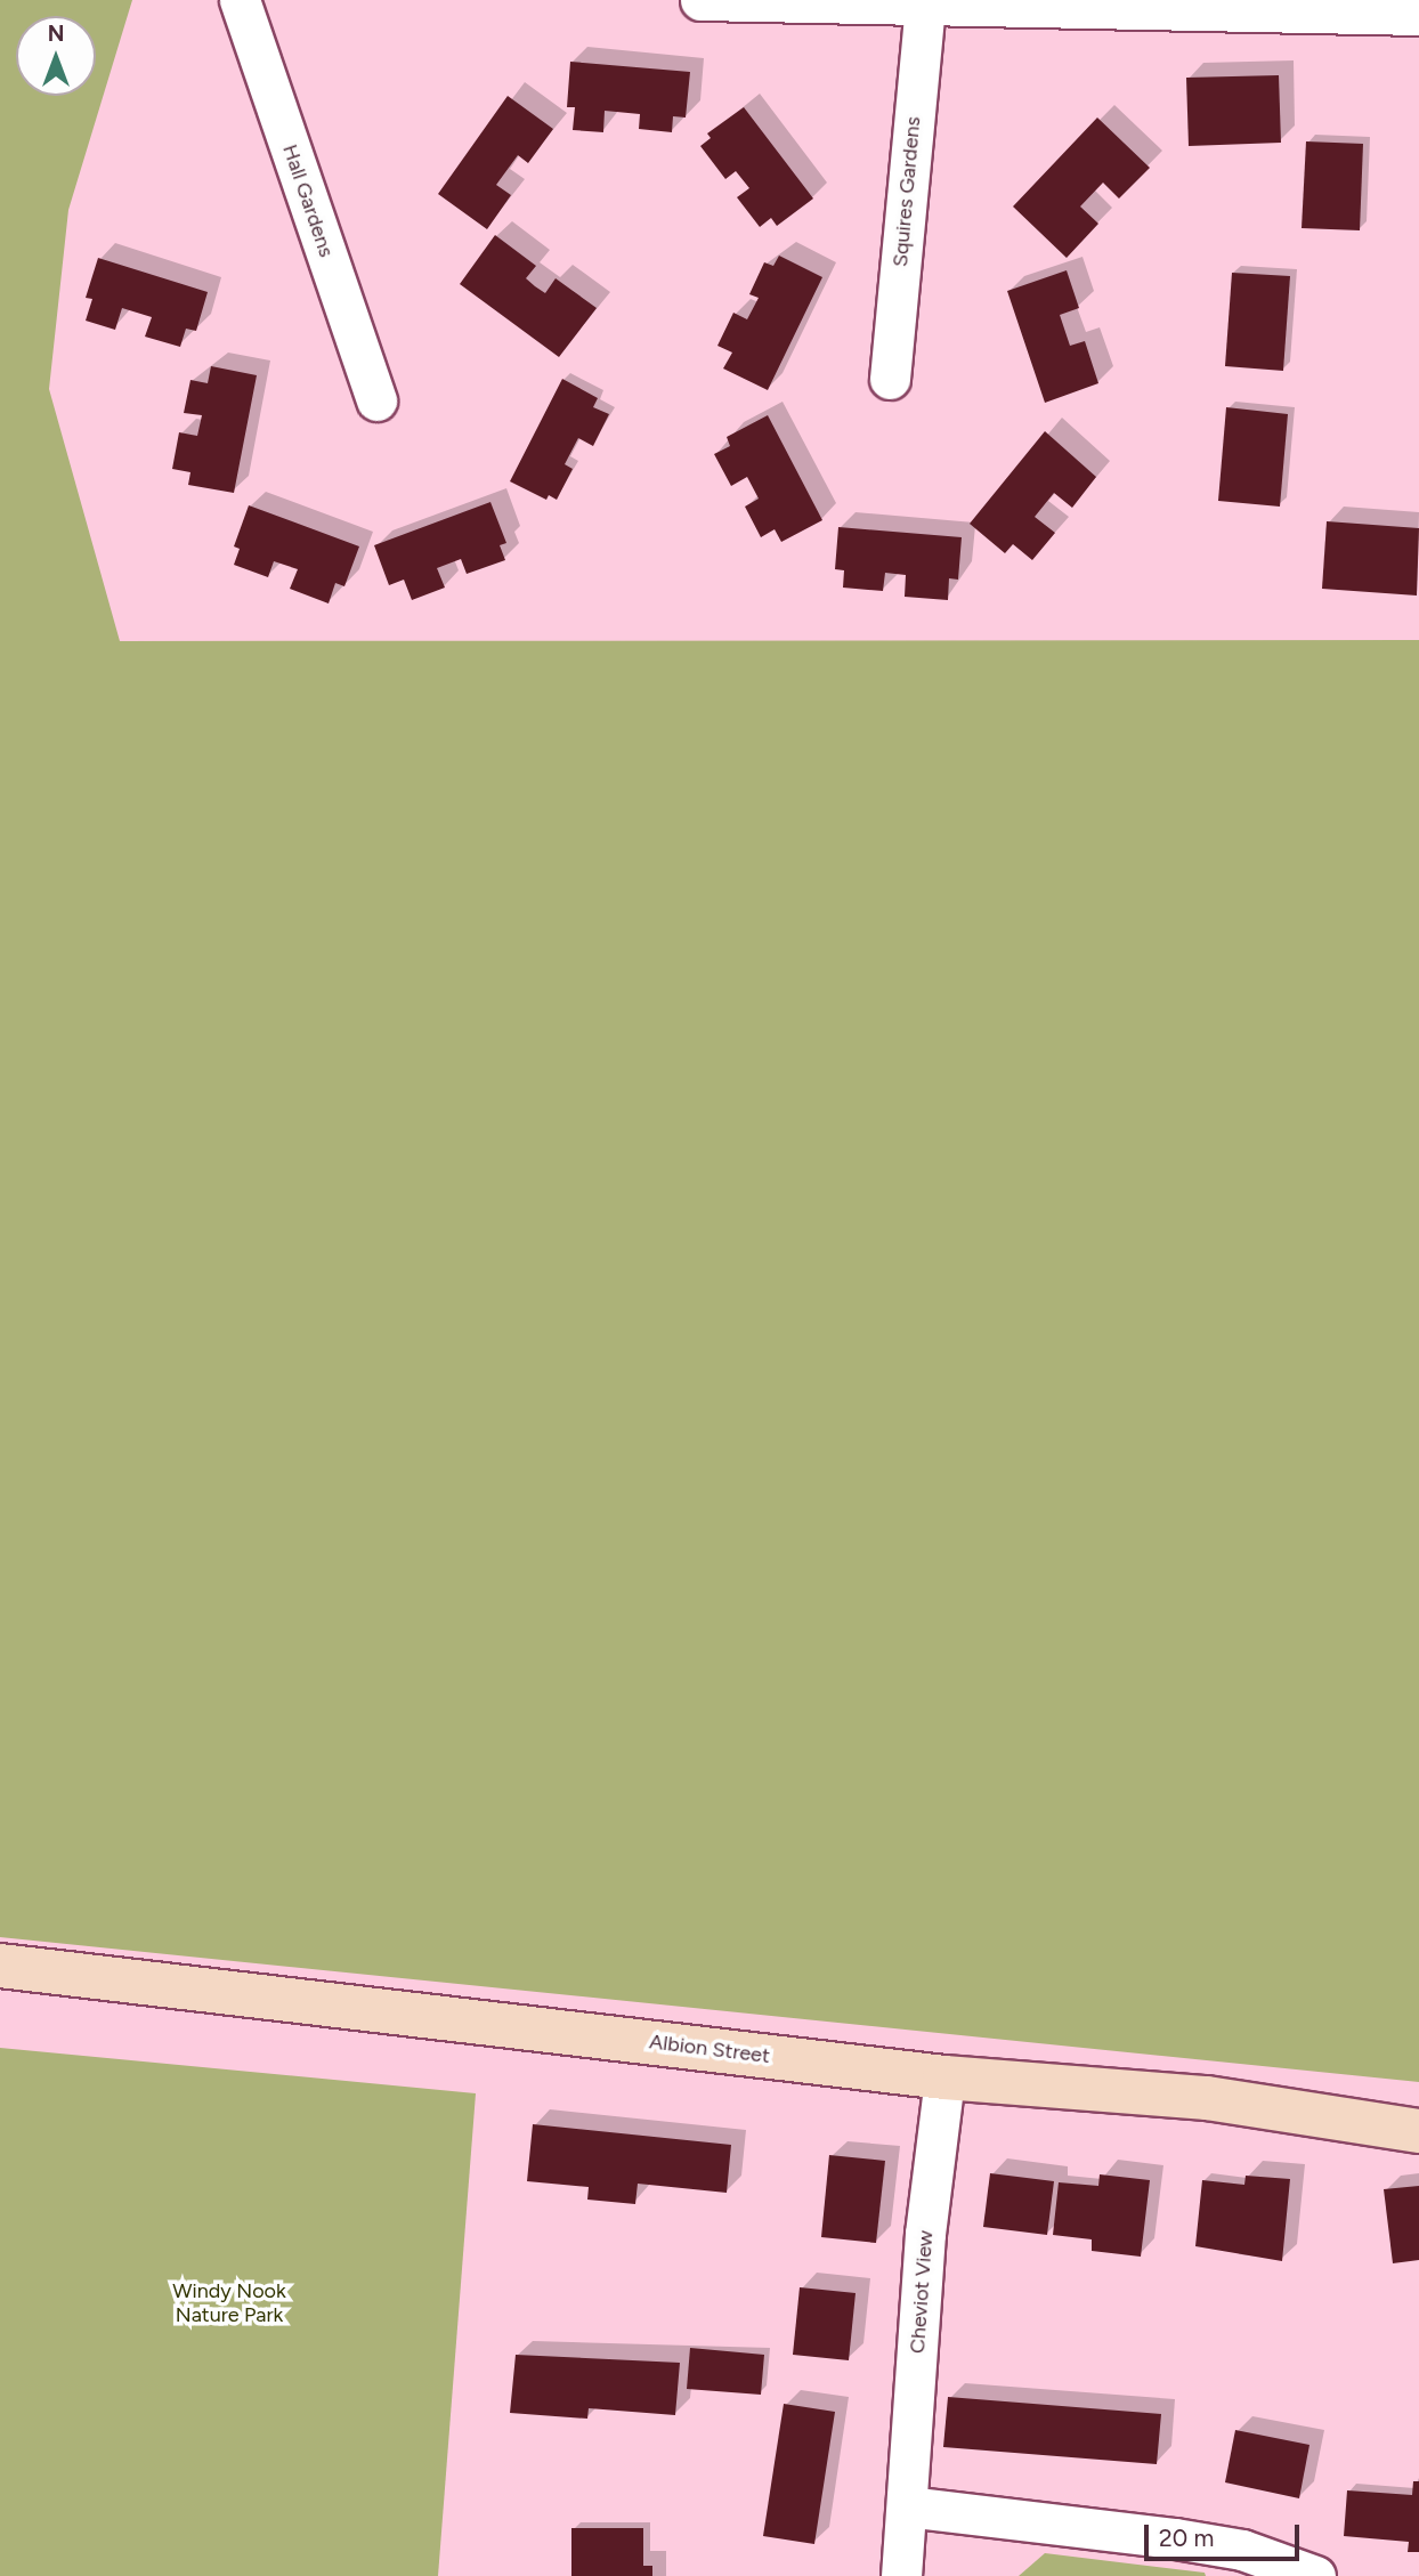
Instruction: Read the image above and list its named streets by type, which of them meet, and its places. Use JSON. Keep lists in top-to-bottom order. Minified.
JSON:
{"streets":{"street":["Squires Gardens","Hall Gardens","Albion Street","Cheviot View"]},"crossings":[["Albion Street","Cheviot View"]],"parks":["Windy Nook Nature Park"],"scale_bar":"20 m","north":"top"}
